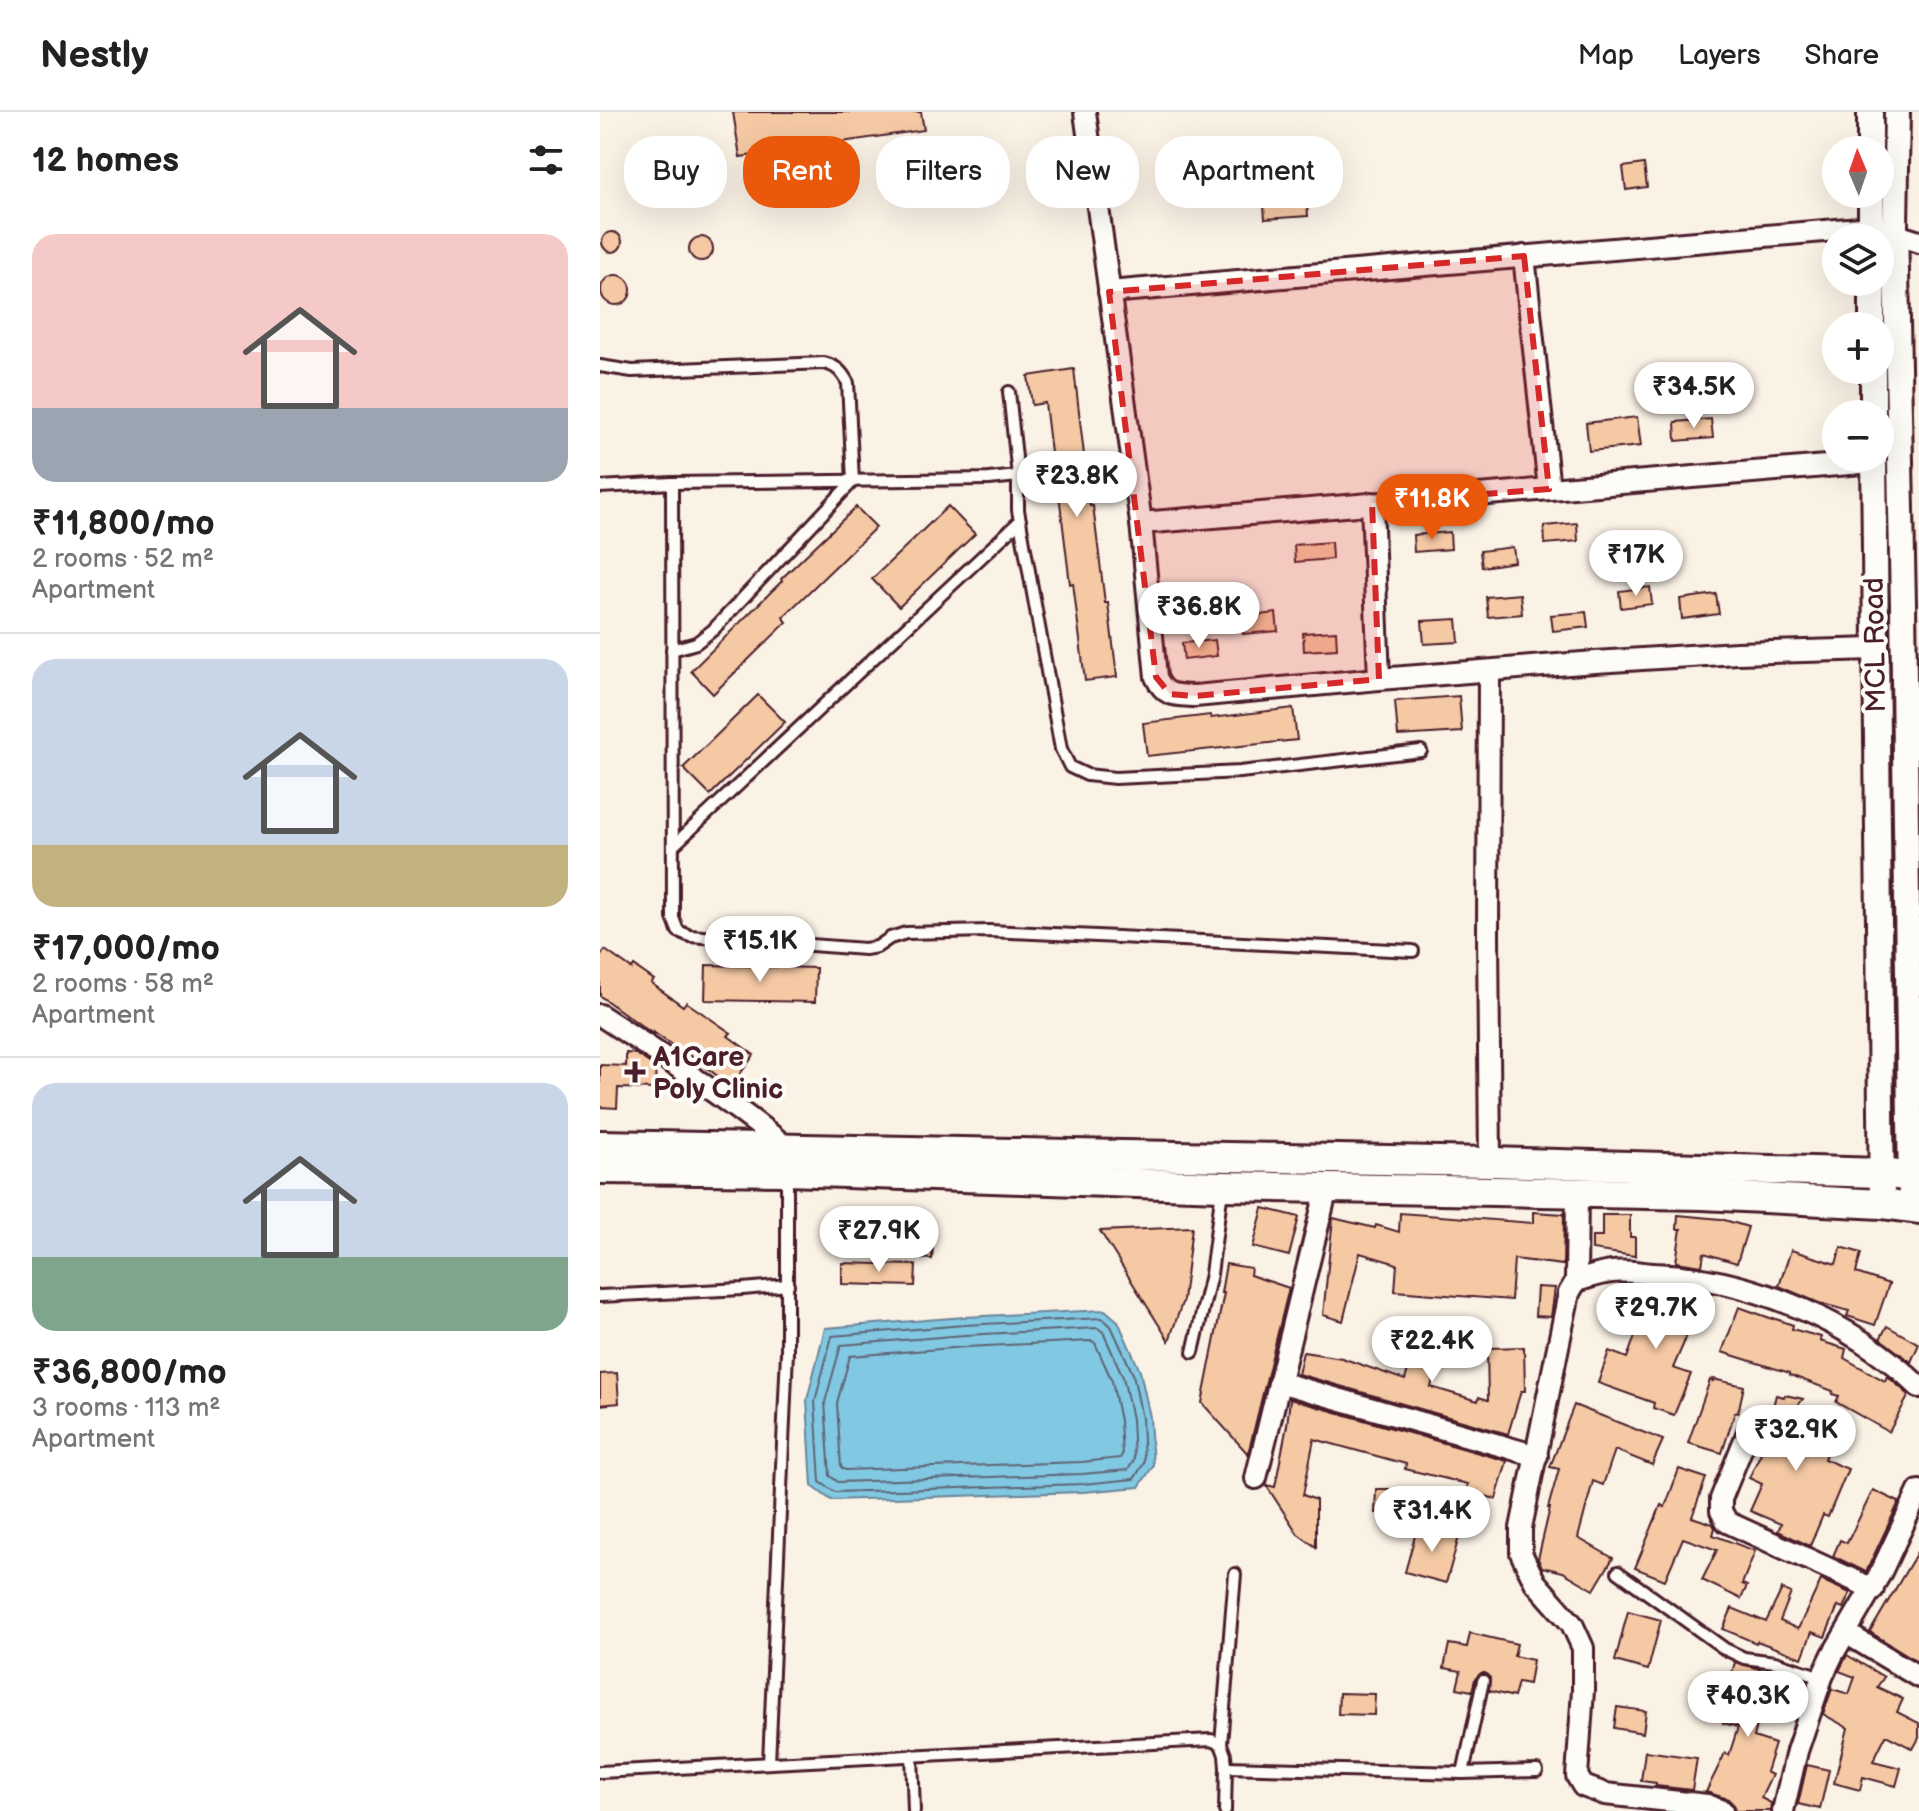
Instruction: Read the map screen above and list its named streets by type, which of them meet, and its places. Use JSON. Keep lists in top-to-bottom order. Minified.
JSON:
{"streets":{"street":["MCL Road"]},"places":{"health":["A1Care Poly Clinic"]},"north":"top","page":{"header":"Nestly","nav":["Map","Layers","Share"],"heading":"12 homes","map_buttons":["+","−"],"chip":["Buy","Rent","Filters","New","Apartment"],"list":[{"name":"₹11,800/mo","note":"2 rooms · 52 m² · Apartment"},{"name":"₹17,000/mo","note":"2 rooms · 58 m² · Apartment"},{"name":"₹36,800/mo","note":"3 rooms · 113 m² · Apartment"}],"price":["₹34.5K","₹23.8K","₹11.8K","₹17K","₹36.8K","₹15.1K","₹27.9K","₹29.7K","₹22.4K","₹32.9K","₹31.4K","₹40.3K"]}}
